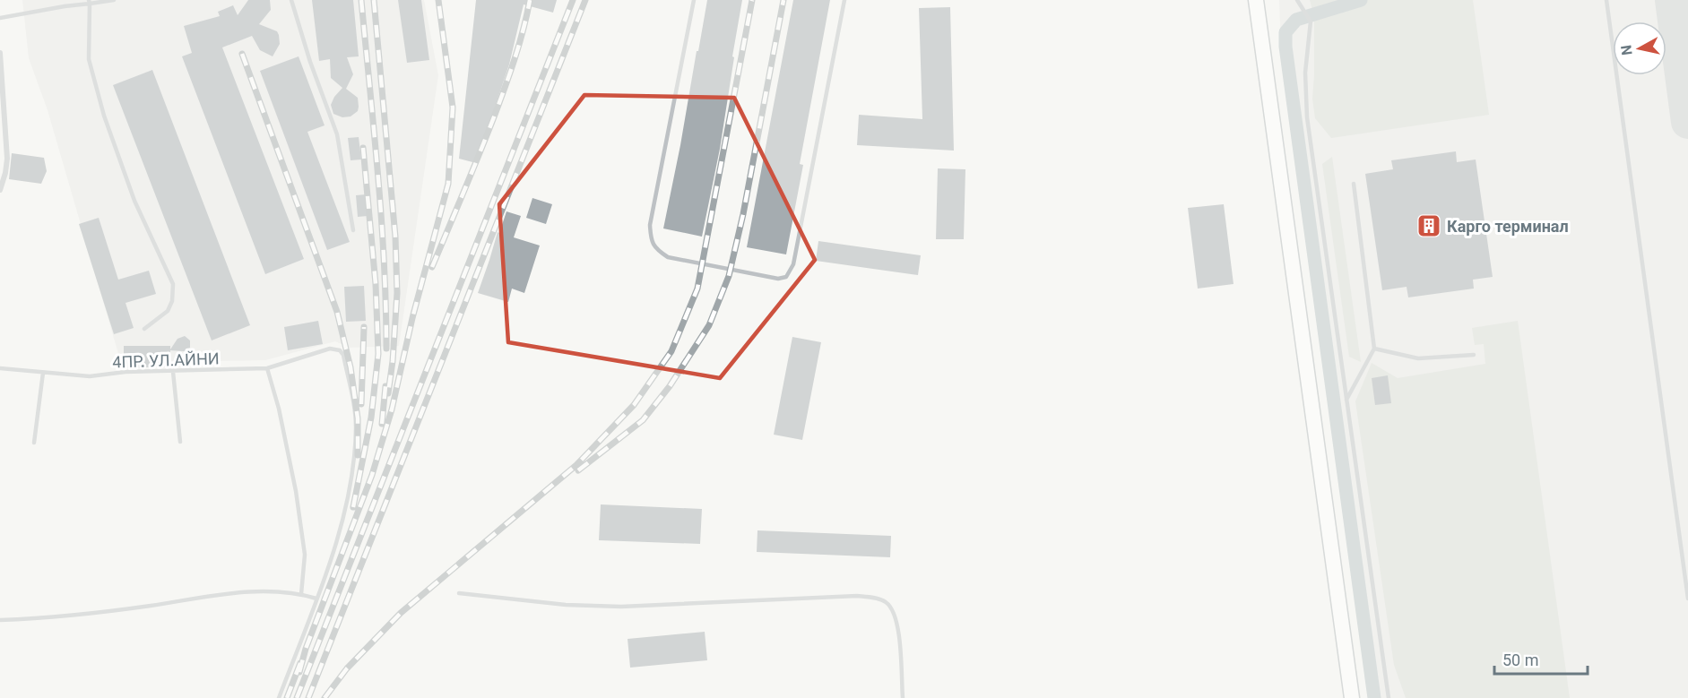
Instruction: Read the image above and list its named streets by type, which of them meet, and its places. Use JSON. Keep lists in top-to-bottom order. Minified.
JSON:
{"streets":{"lane":["4ПР. УЛ.АЙНИ"]},"places":{"building":["Карго терминал"]},"scale_bar":"50 m","north":"left"}
